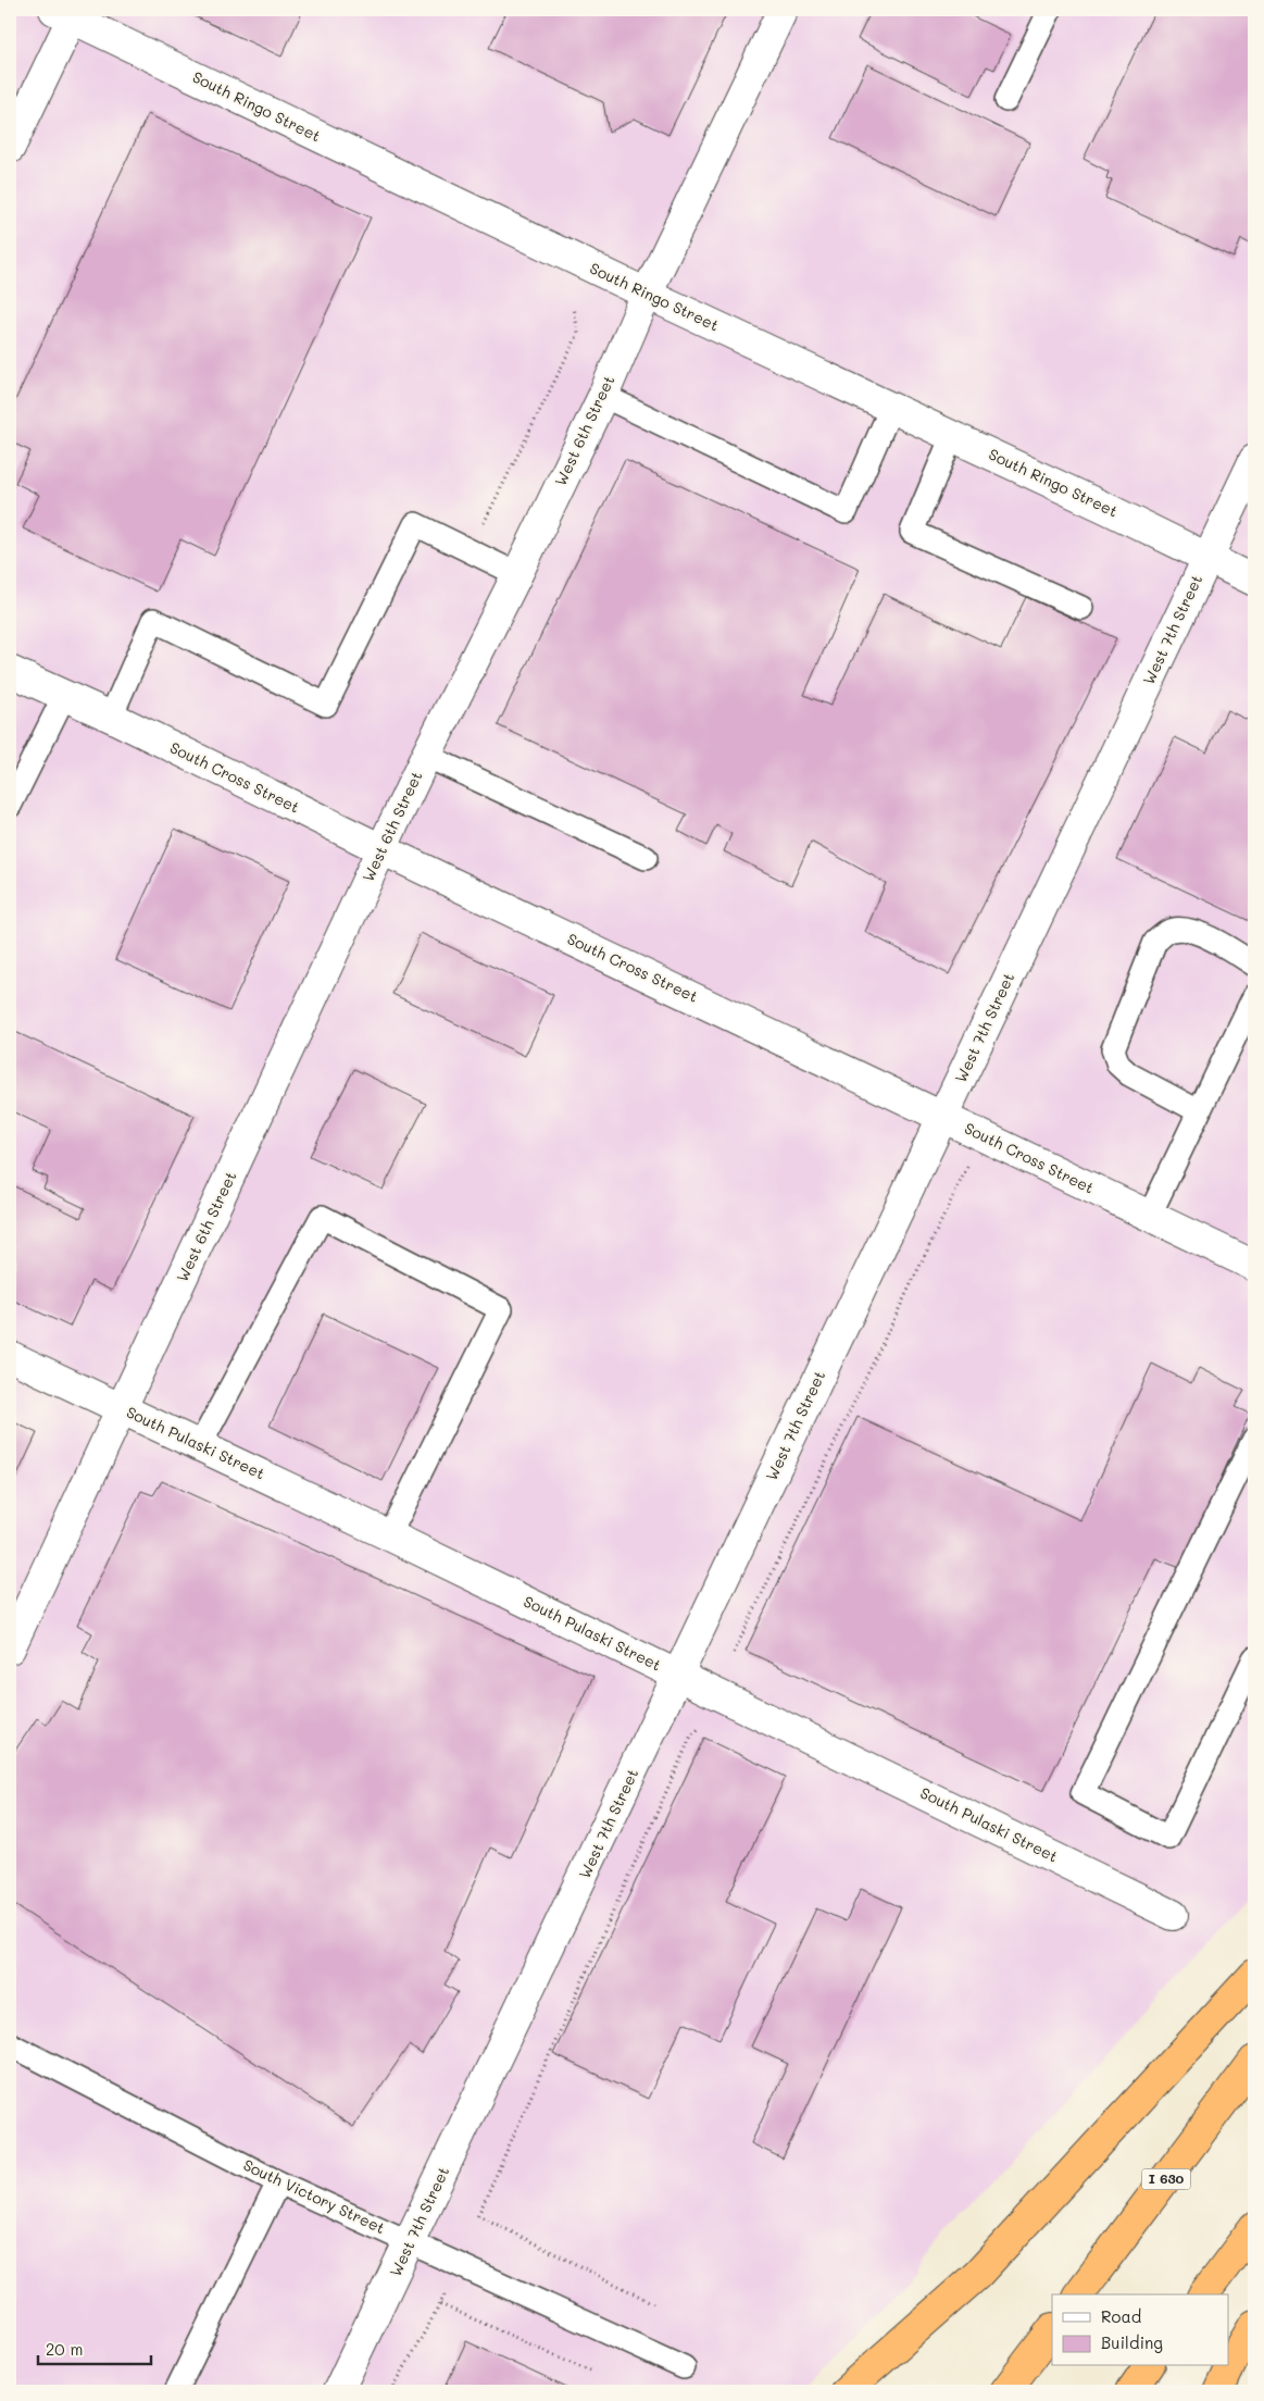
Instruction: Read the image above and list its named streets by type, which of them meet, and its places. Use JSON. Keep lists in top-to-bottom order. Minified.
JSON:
{"streets":{"highway":["I 630"],"street":["South Ringo Street","West 6th Street","West 7th Street","South Cross Street","South Pulaski Street"],"lane":["South Victory Street"]},"crossings":[["South Ringo Street","West 6th Street"],["South Ringo Street","West 7th Street"],["West 6th Street","South Cross Street"],["West 6th Street","South Pulaski Street"],["West 7th Street","South Cross Street"],["West 7th Street","South Pulaski Street"],["West 7th Street","South Victory Street"]],"legend":["Road","Building"],"scale_bar":"20 m"}
